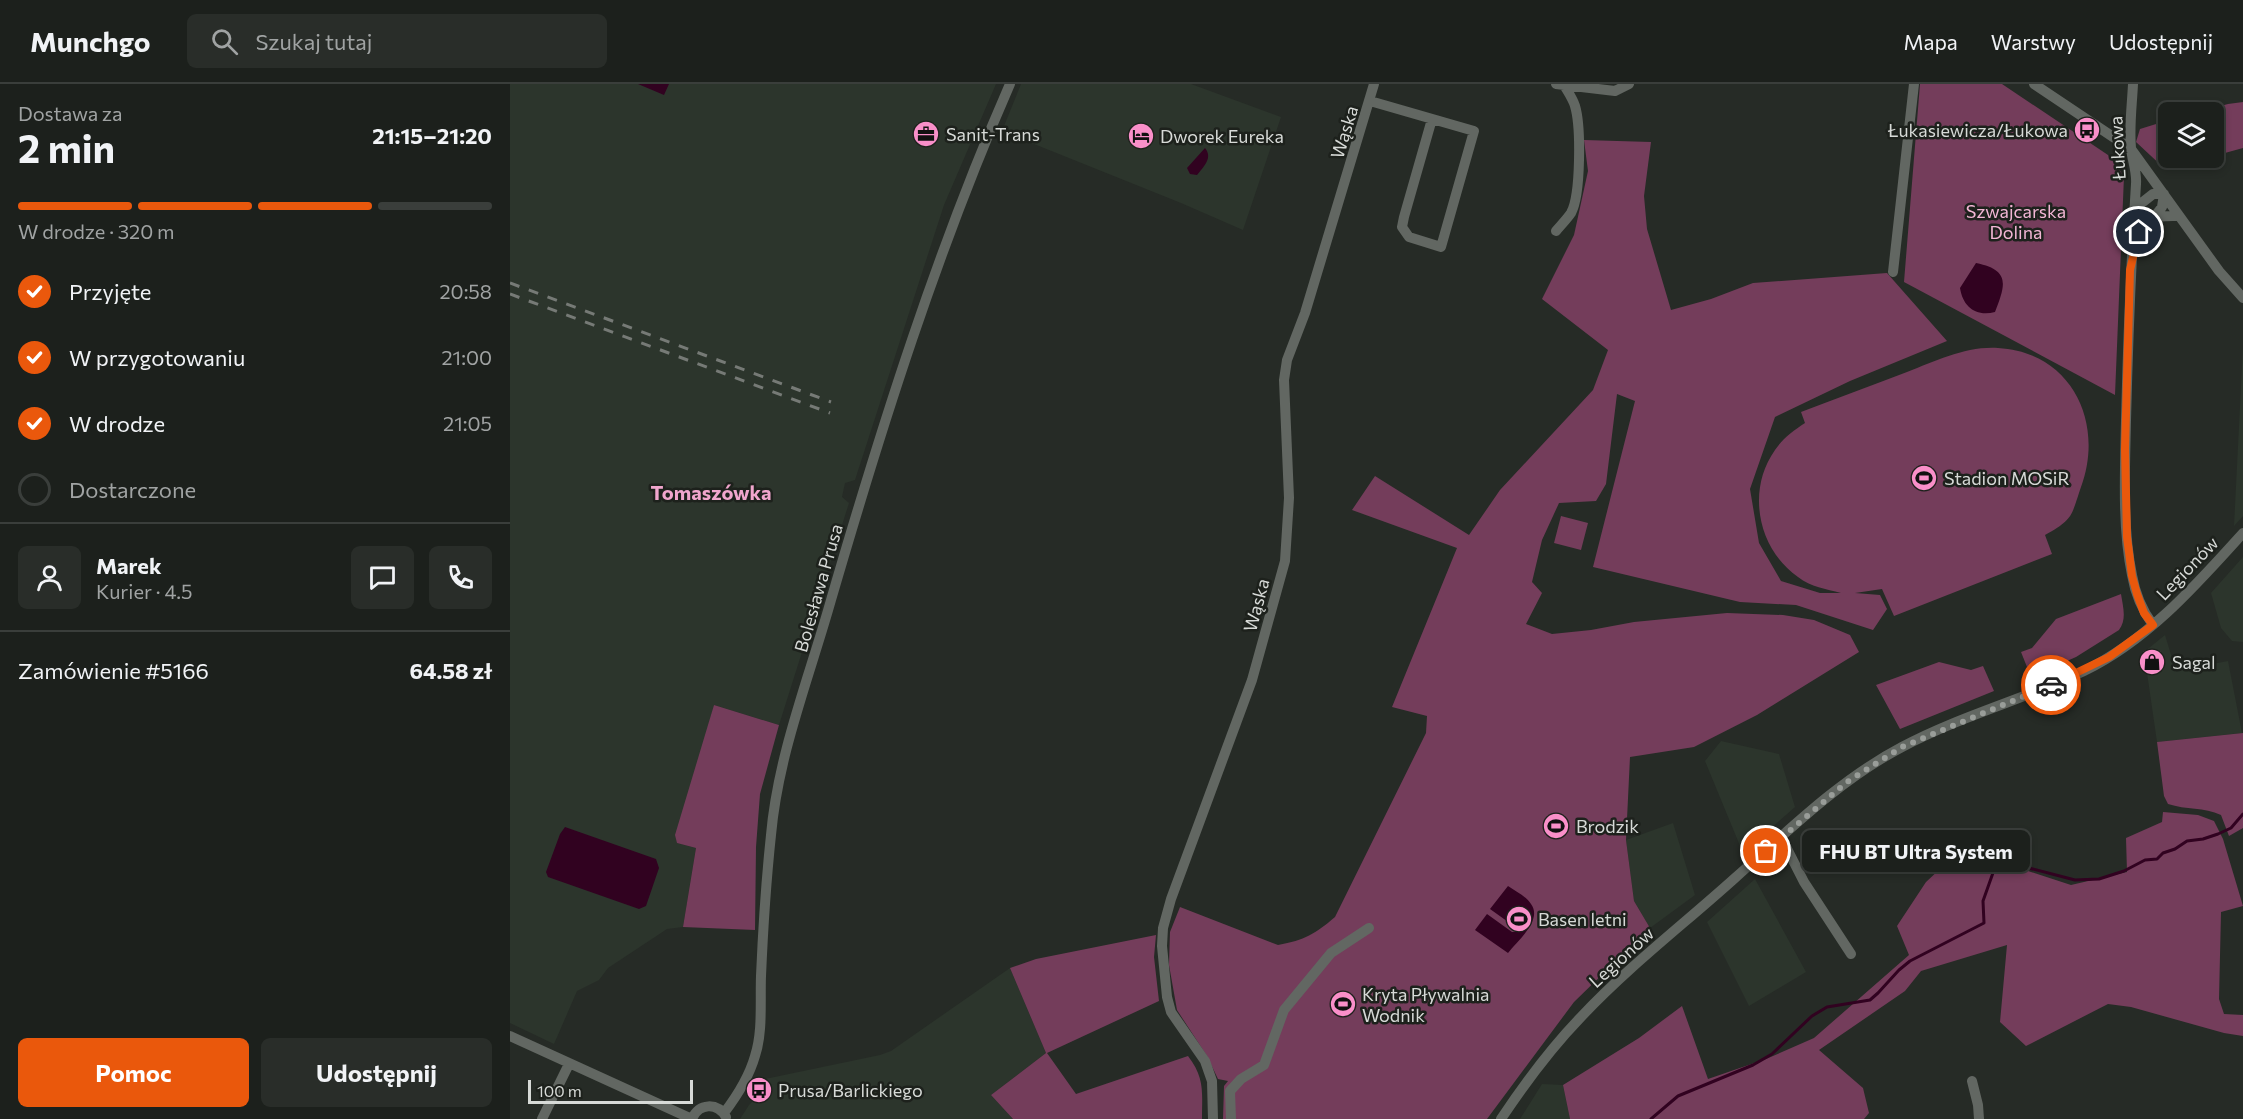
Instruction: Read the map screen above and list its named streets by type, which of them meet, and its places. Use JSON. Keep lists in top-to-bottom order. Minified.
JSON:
{"streets":{"street":["Wąska","Łukowa","Legionów","Bolesława Prusa"]},"crossings":[["Łukowa","Legionów"]],"districts":["Tomaszówka"],"parks":["Szwajcarska Dolina"],"places":{"bus stop":["Łukasiewicza/Łukowa","Prusa/Barlickiego"],"office":["Sanit-Trans"],"hotel":["Dworek Eureka"],"sports":["Stadion MOSiR","Brodzik","Basen letni","Kryta Pływalnia Wodnik"],"shop":["Sagal"],"other":["FHU BT Ultra System"]},"scale_bar":"100 m","page":{"header":"Munchgo","search":"Szukaj tutaj","nav":["Mapa","Warstwy","Udostępnij"],"heading":["2 min","Dostawa za","21:15–21:20"],"panel":["Marek","Kurier · 4.5","Zamówienie #5166","64.58 zł"],"bar":"W drodze · 320 m","list":[["Przyjęte","20:58"],["W przygotowaniu","21:00"],["W drodze","21:05"],"Dostarczone"],"bubble":"FHU BT Ultra System","buttons":["Pomoc","Udostępnij"],"scale":"100 m"}}
